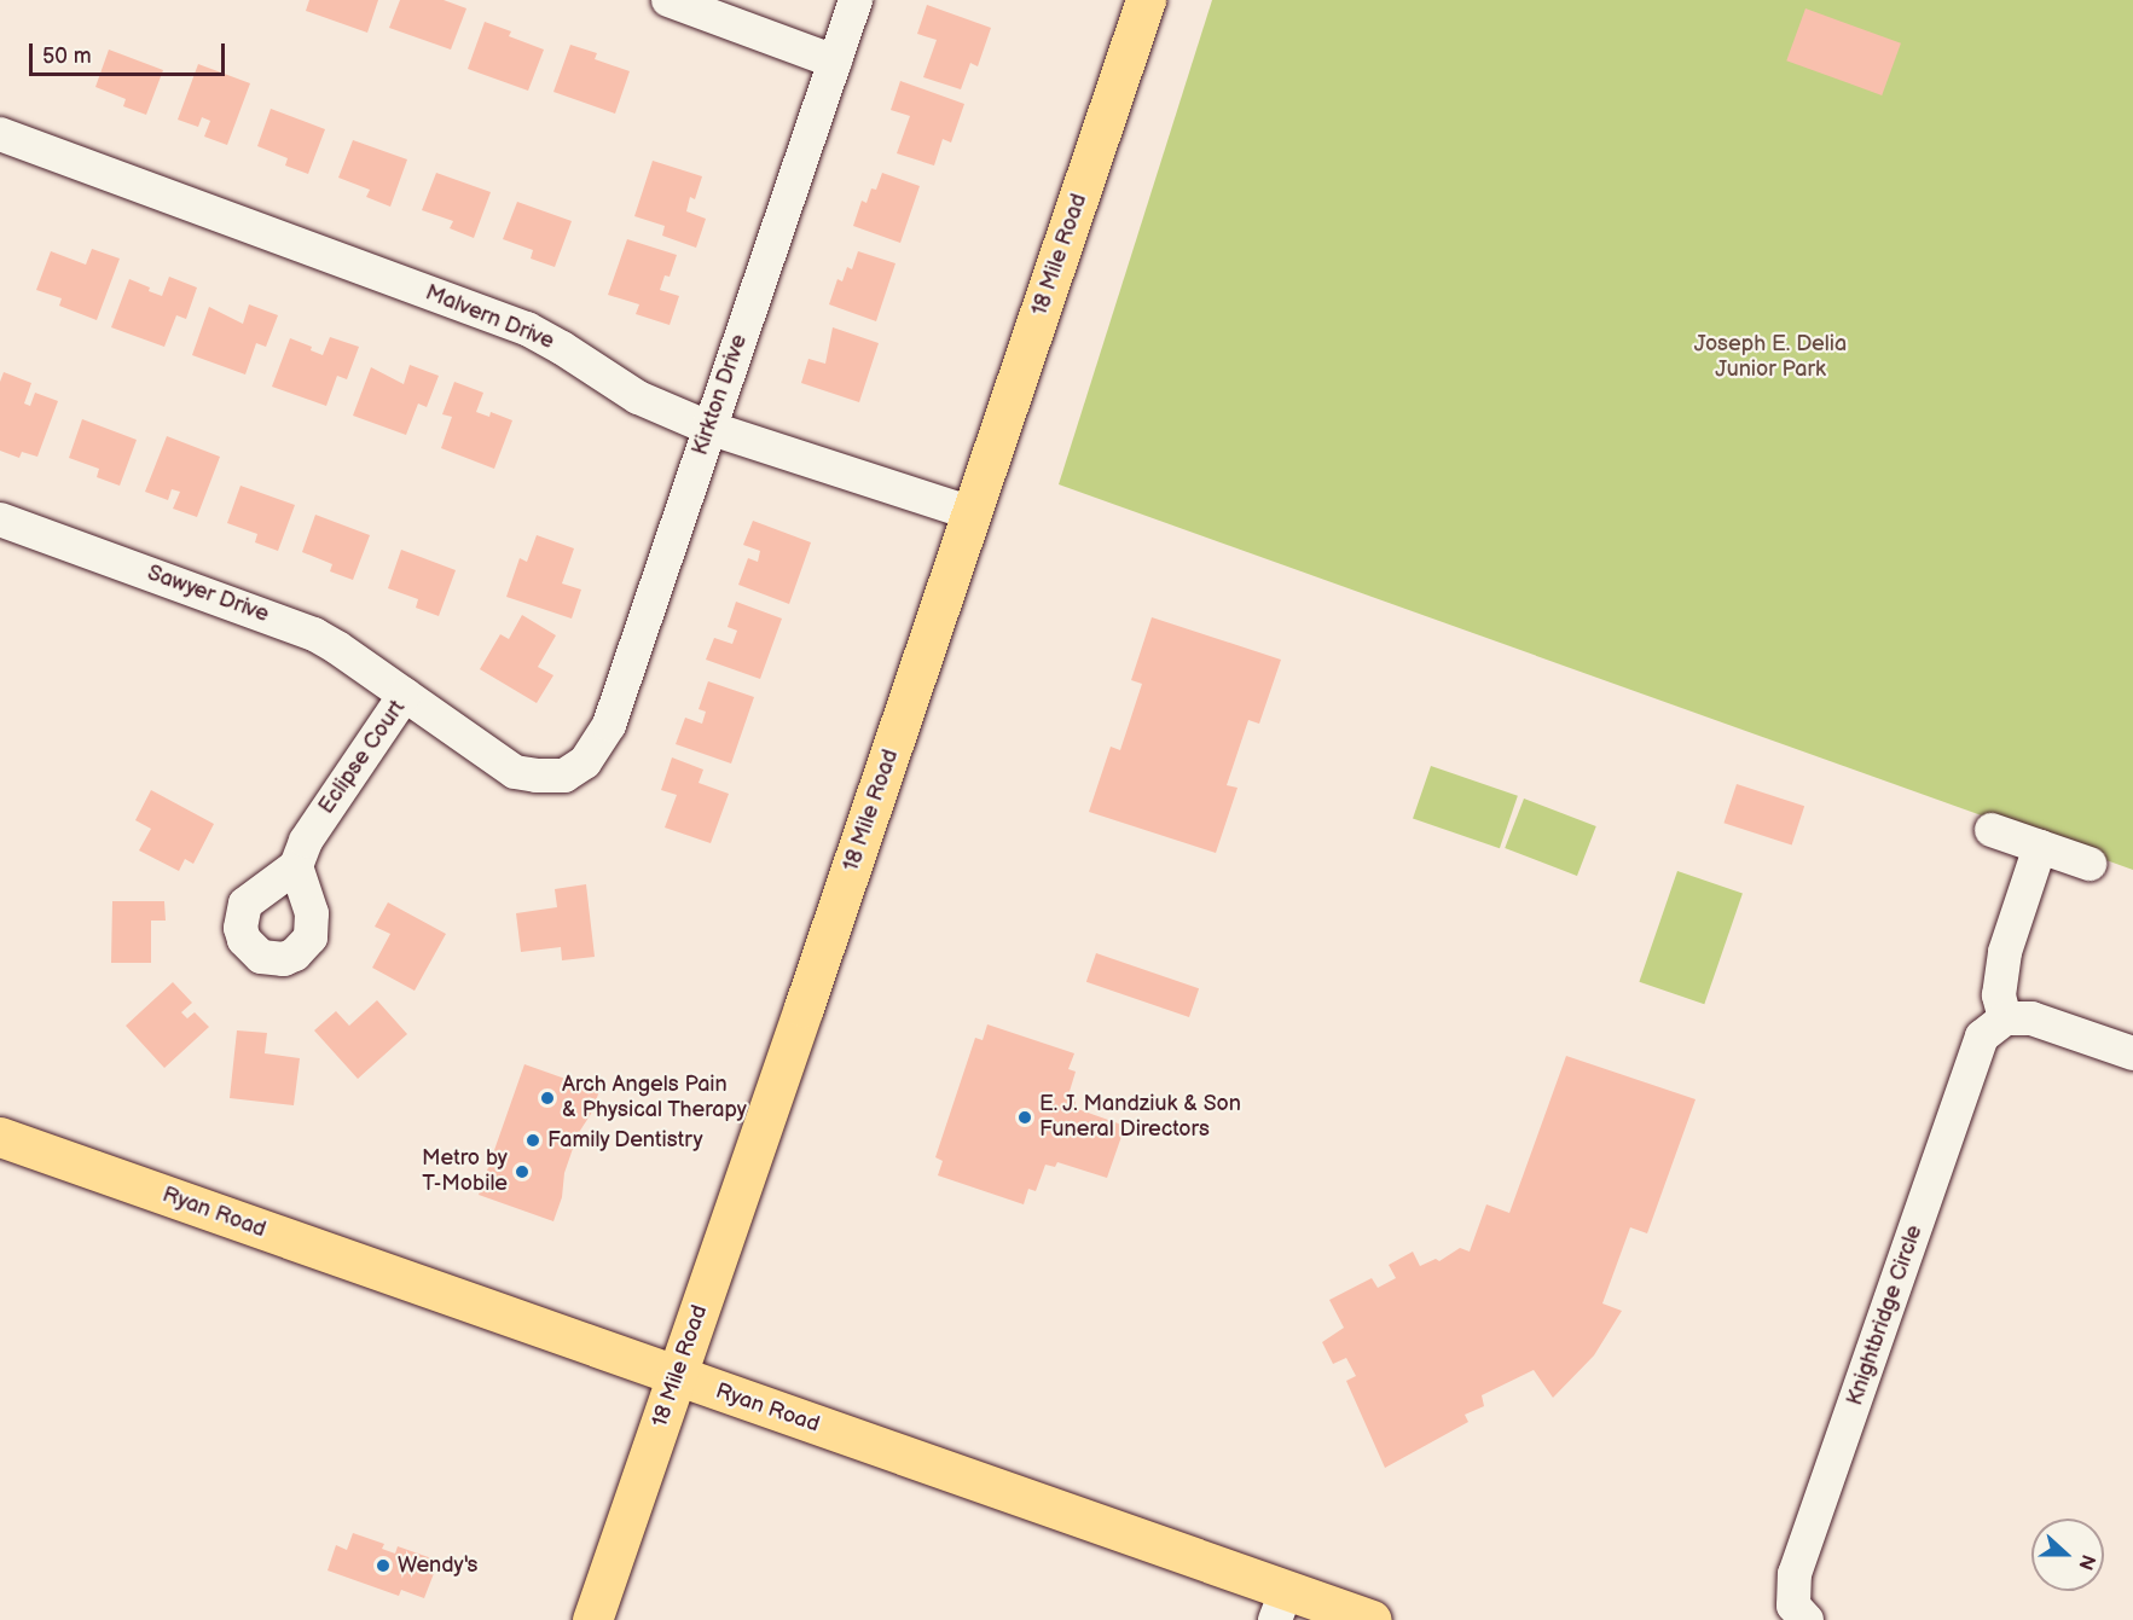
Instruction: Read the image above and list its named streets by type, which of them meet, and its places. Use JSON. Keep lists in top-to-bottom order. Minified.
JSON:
{"streets":{"main road":["18 Mile Road","Ryan Road"],"street":["Malvern Drive","Kirkton Drive","Sawyer Drive","Eclipse Court","Knightbridge Circle"]},"crossings":[["18 Mile Road","Malvern Drive"],["18 Mile Road","Ryan Road"],["Malvern Drive","Kirkton Drive"],["Kirkton Drive","Eclipse Court"],["Sawyer Drive","Eclipse Court"]],"parks":["Joseph E. Delia Junior Park"],"places":["Arch Angels Pain & Physical Therapy","E. J. Mandziuk & Son Funeral Directors","Family Dentistry","Metro by T-Mobile","Wendy's"],"scale_bar":"50 m","north":"right"}
